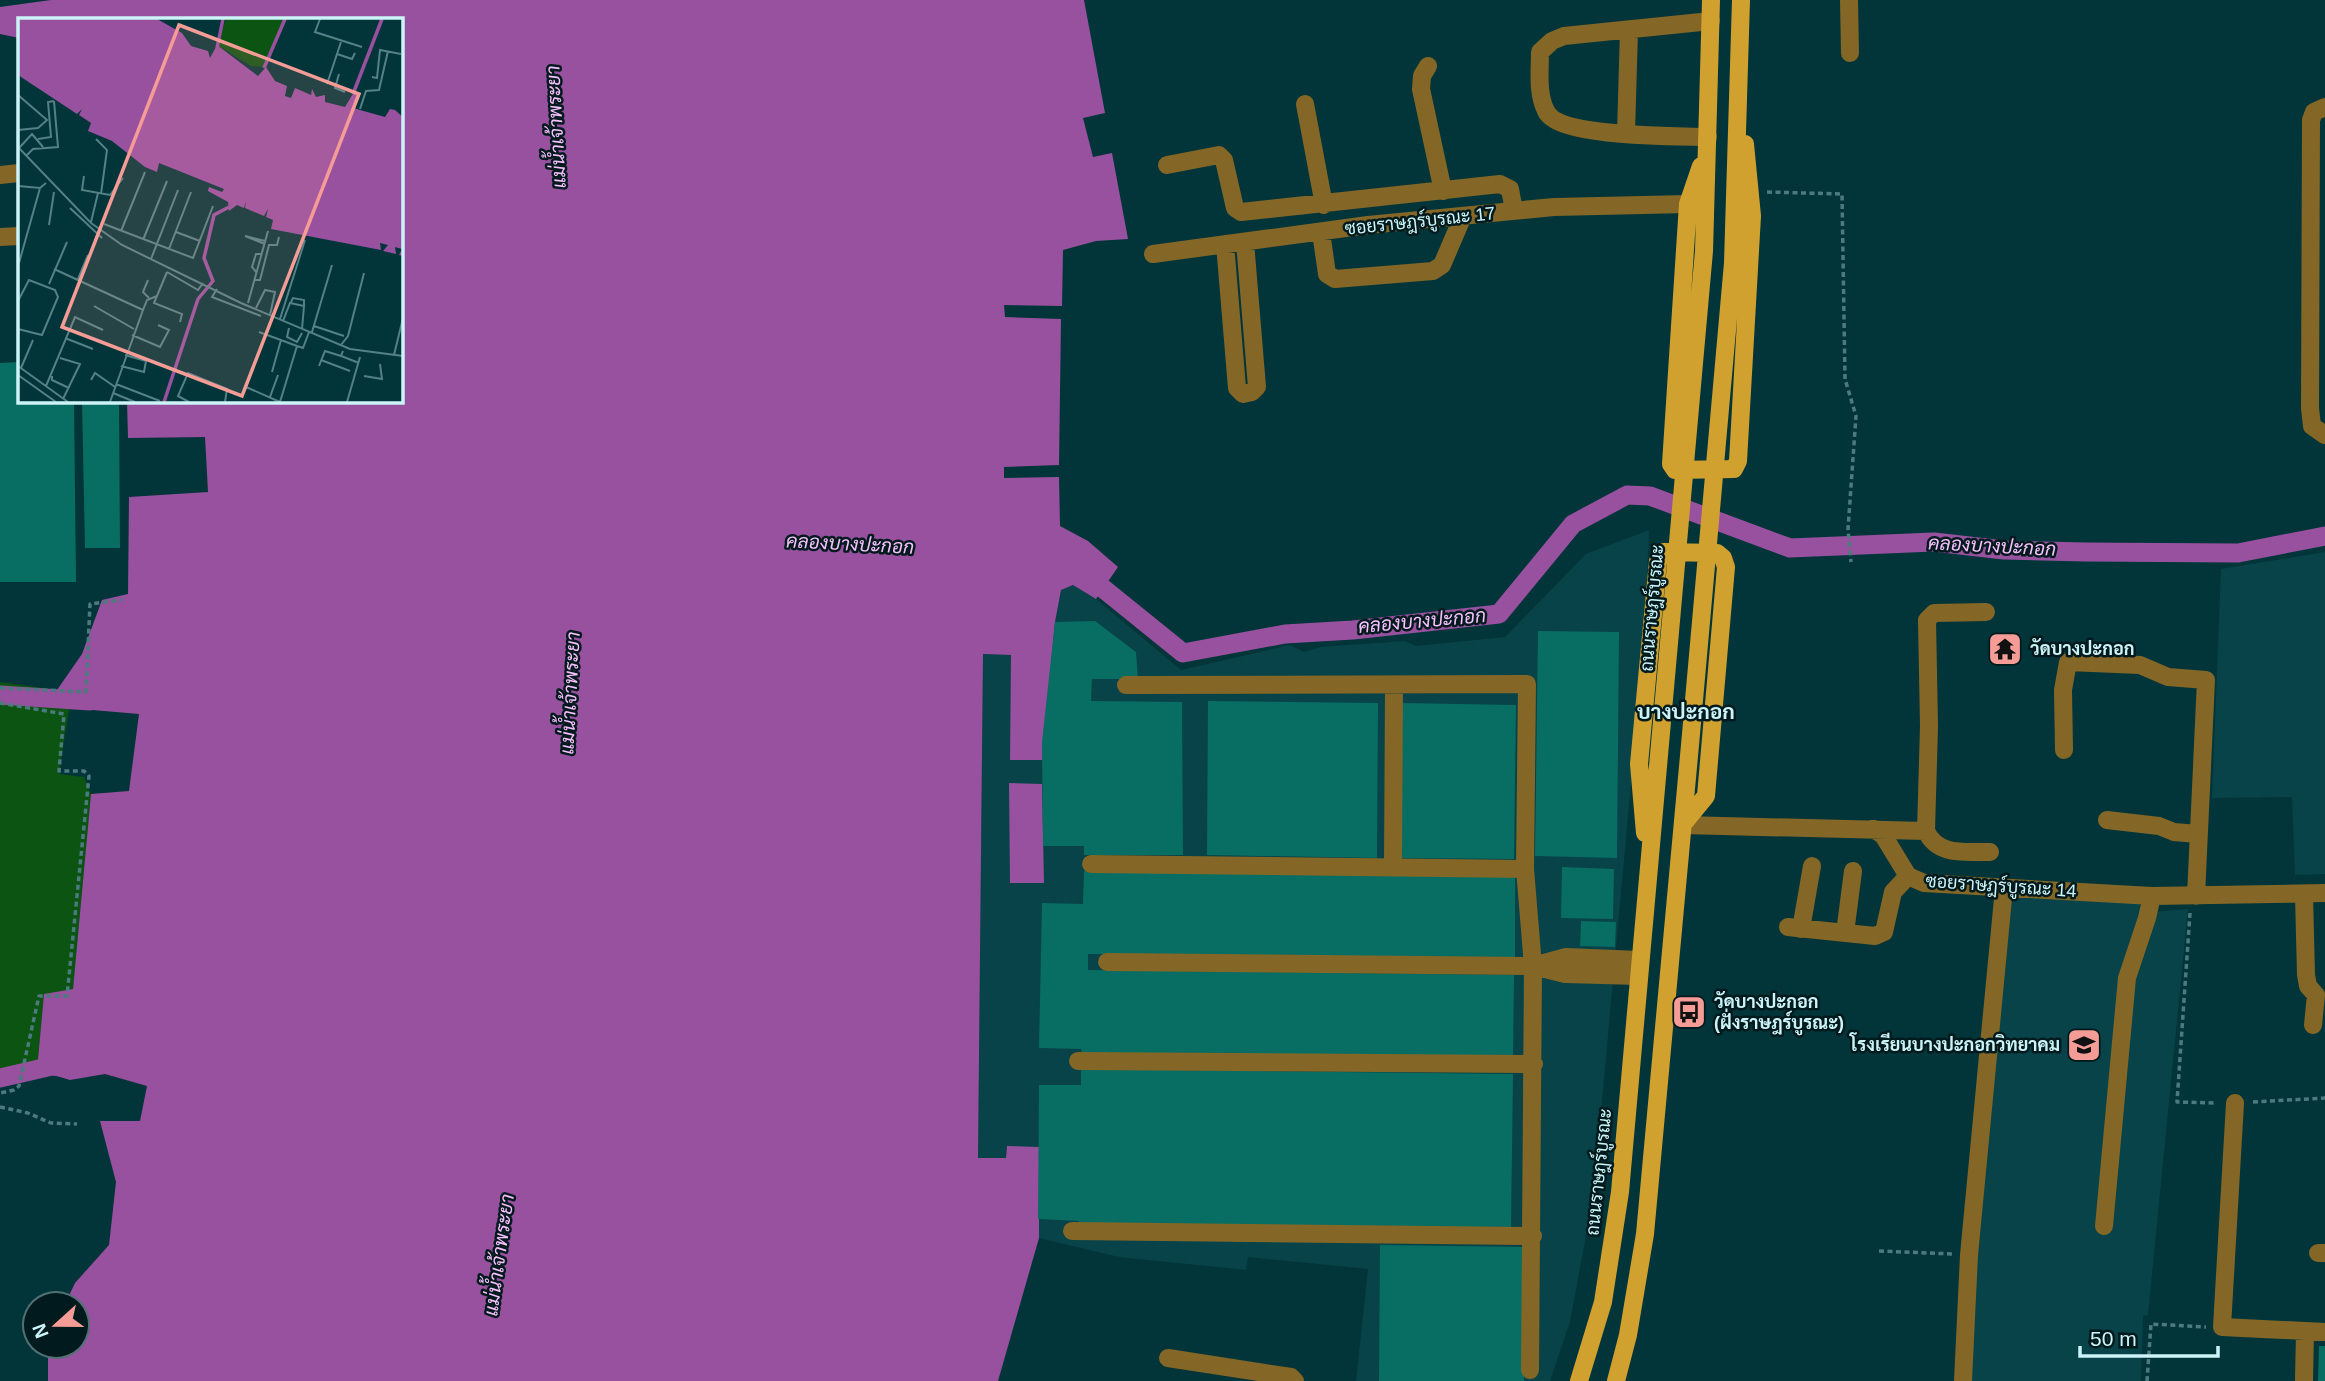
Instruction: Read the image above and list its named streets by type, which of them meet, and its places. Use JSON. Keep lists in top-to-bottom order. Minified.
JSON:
{"streets":{"main road":["ถนนราษฎร์บูรณะ"],"street":["ซอยราษฎร์บูรณะ 17","ซอยราษฎร์บูรณะ 14"]},"districts":["บางปะกอก"],"water":["แม่น้ำเจ้าพระยา","คลองบางปะกอก"],"places":{"temple":["วัดบางปะกอก"],"bus stop":["วัดบางปะกอก (ฝั่งราษฎร์บูรณะ)"],"school or university":["โรงเรียนบางปะกอกวิทยาคม"]},"scale_bar":"50 m","north":"left"}
